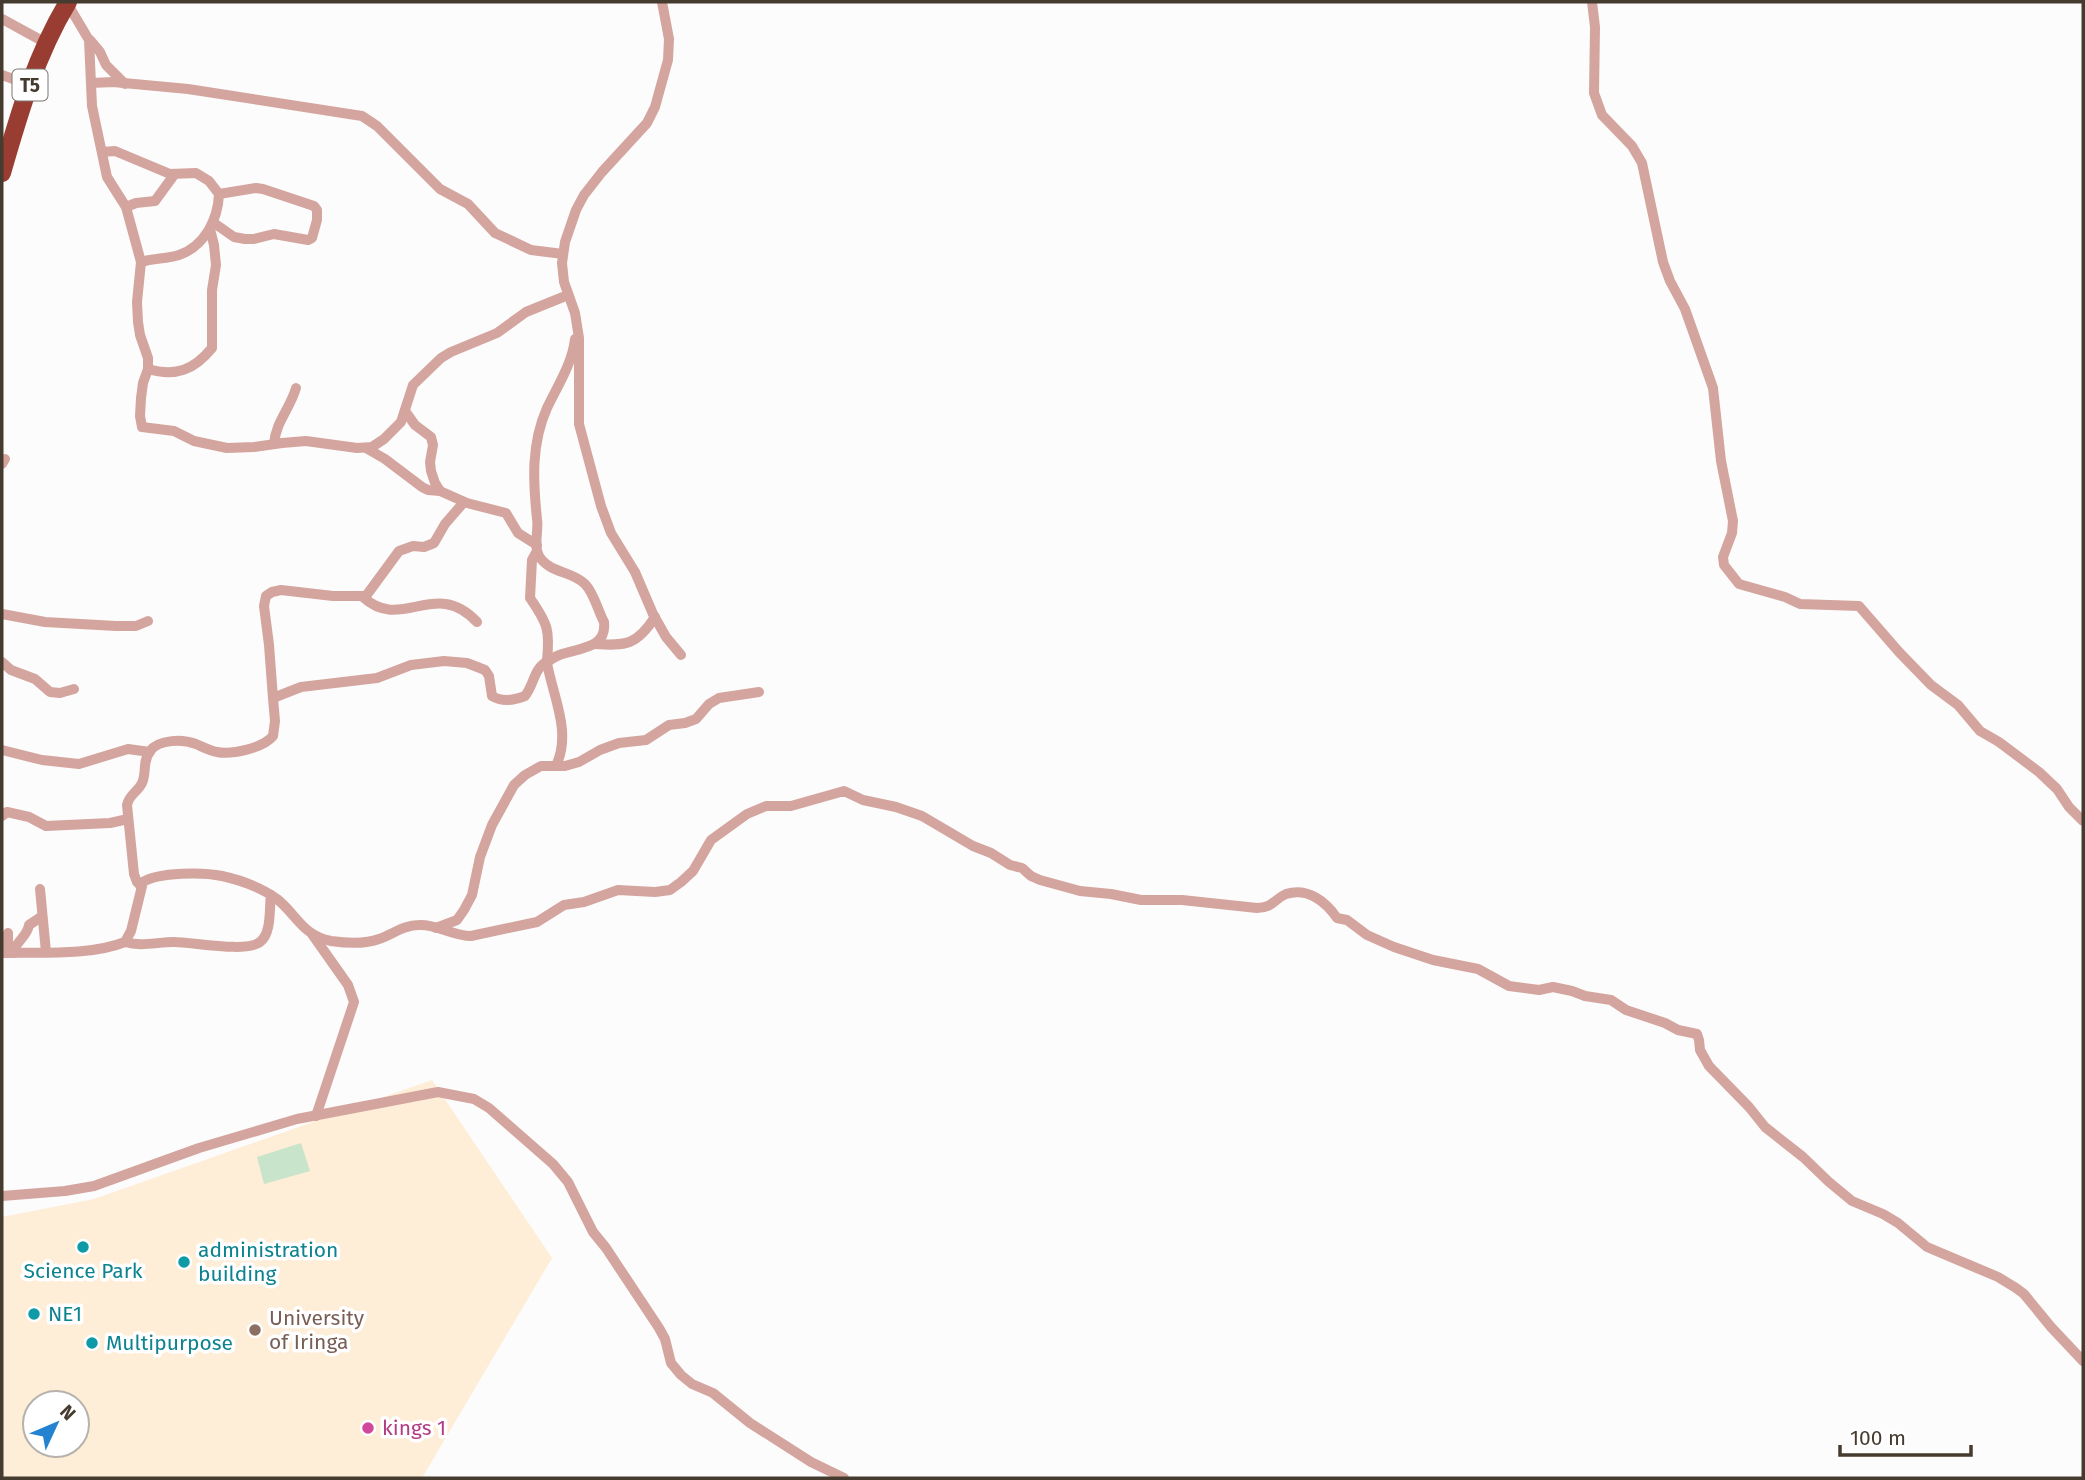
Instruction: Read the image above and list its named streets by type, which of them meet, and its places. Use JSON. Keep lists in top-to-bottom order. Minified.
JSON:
{"streets":{"highway":["T5"]},"places":["Science Park","administration building","NE1","University of Iringa","Multipurpose","kings 1"],"scale_bar":"100 m","north":"top right"}
